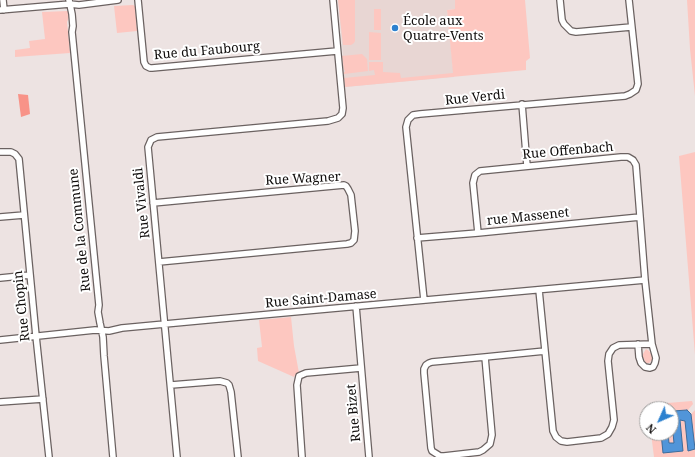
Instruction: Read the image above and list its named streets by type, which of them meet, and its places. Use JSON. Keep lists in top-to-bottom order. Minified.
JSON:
{"streets":{"street":["Rue du Faubourg","Rue Verdi","Rue Offenbach","Rue Wagner","Rue Vivaldi","rue Massenet","Rue de la Commune","Rue Saint-Damase","Rue Chopin","Rue Bizet"]},"crossings":[["Rue du Faubourg","Rue Vivaldi"],["Rue Verdi","rue Massenet"],["Rue Verdi","Rue Saint-Damase"],["Rue Offenbach","rue Massenet"],["Rue Offenbach","Rue Saint-Damase"],["Rue Wagner","Rue Vivaldi"],["Rue Vivaldi","Rue Saint-Damase"],["Rue de la Commune","Rue Saint-Damase"],["Rue Saint-Damase","Rue Chopin"],["Rue Saint-Damase","Rue Bizet"]],"places":["École aux Quatre-Vents"],"north":"bottom left"}
